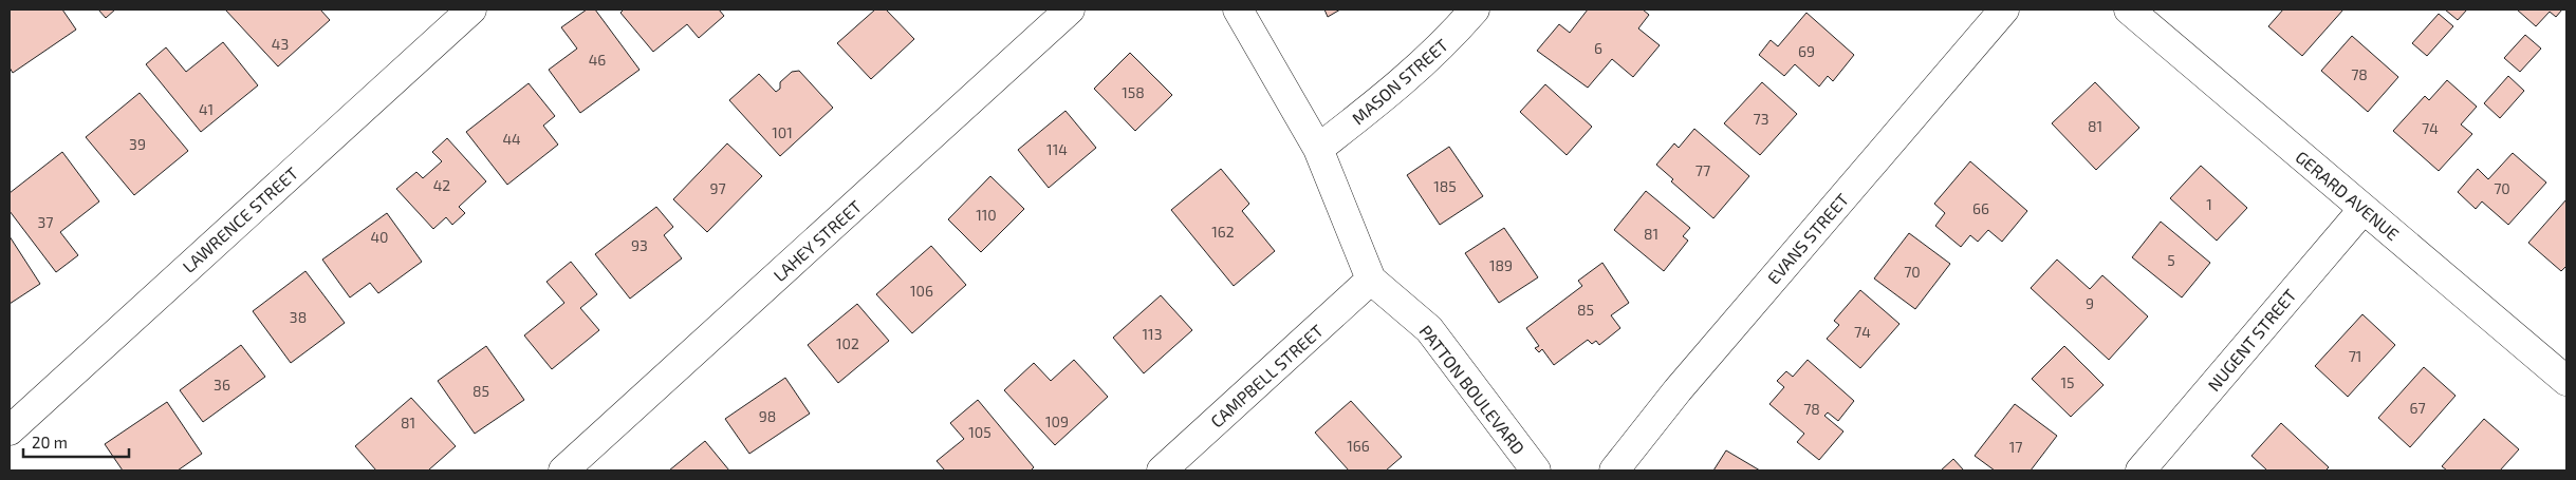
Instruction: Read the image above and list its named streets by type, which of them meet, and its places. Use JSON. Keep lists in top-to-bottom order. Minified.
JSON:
{"streets":{"street":["MASON STREET","GERARD AVENUE","LAWRENCE STREET","EVANS STREET","LAHEY STREET","NUGENT STREET","CAMPBELL STREET","PATTON BOULEVARD"]},"crossings":[["MASON STREET","PATTON BOULEVARD"],["GERARD AVENUE","NUGENT STREET"],["CAMPBELL STREET","PATTON BOULEVARD"]],"house_numbers":["43","6","69","46","78","158","41","73","81","74","101","44","39","114","77","42","185","97","70","1","66","110","37","162","81","40","93","5","189","70","106","9","85","38","74","113","102","71","15","36","85","67","78","98","109","81","105","166","17"],"scale_bar":"20 m"}
